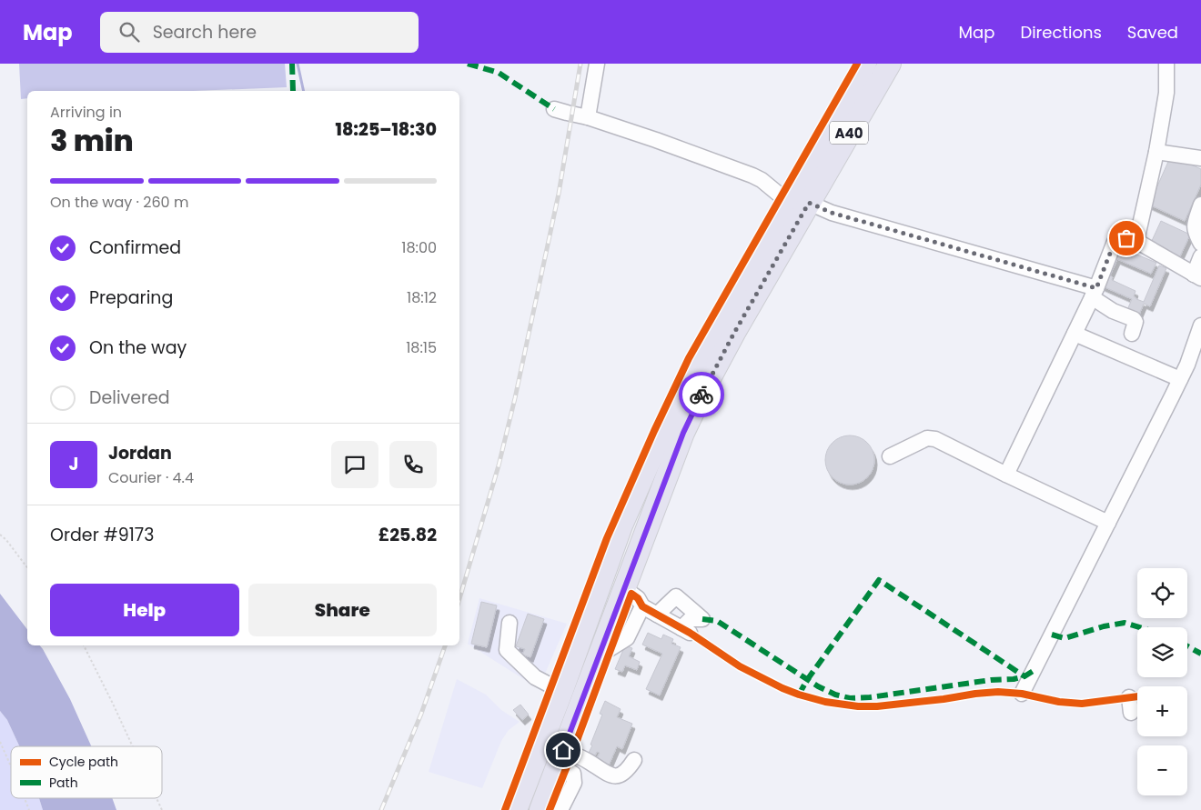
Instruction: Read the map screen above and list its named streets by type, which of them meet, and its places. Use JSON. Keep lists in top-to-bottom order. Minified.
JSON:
{"streets":{"highway":["A40"]},"legend":["Cycle path","Path"],"page":{"header":"Map","search":"Search here","nav":["Map","Directions","Saved"],"heading":["3 min","Arriving in","18:25–18:30"],"panel":["Jordan","Courier · 4.4","Order #9173","£25.82"],"bar":"On the way · 260 m","list":[["Confirmed","18:00"],["Preparing","18:12"],["On the way","18:15"],"Delivered"],"round":"J","map_buttons":["+","−"],"buttons":["Help","Share"]}}
